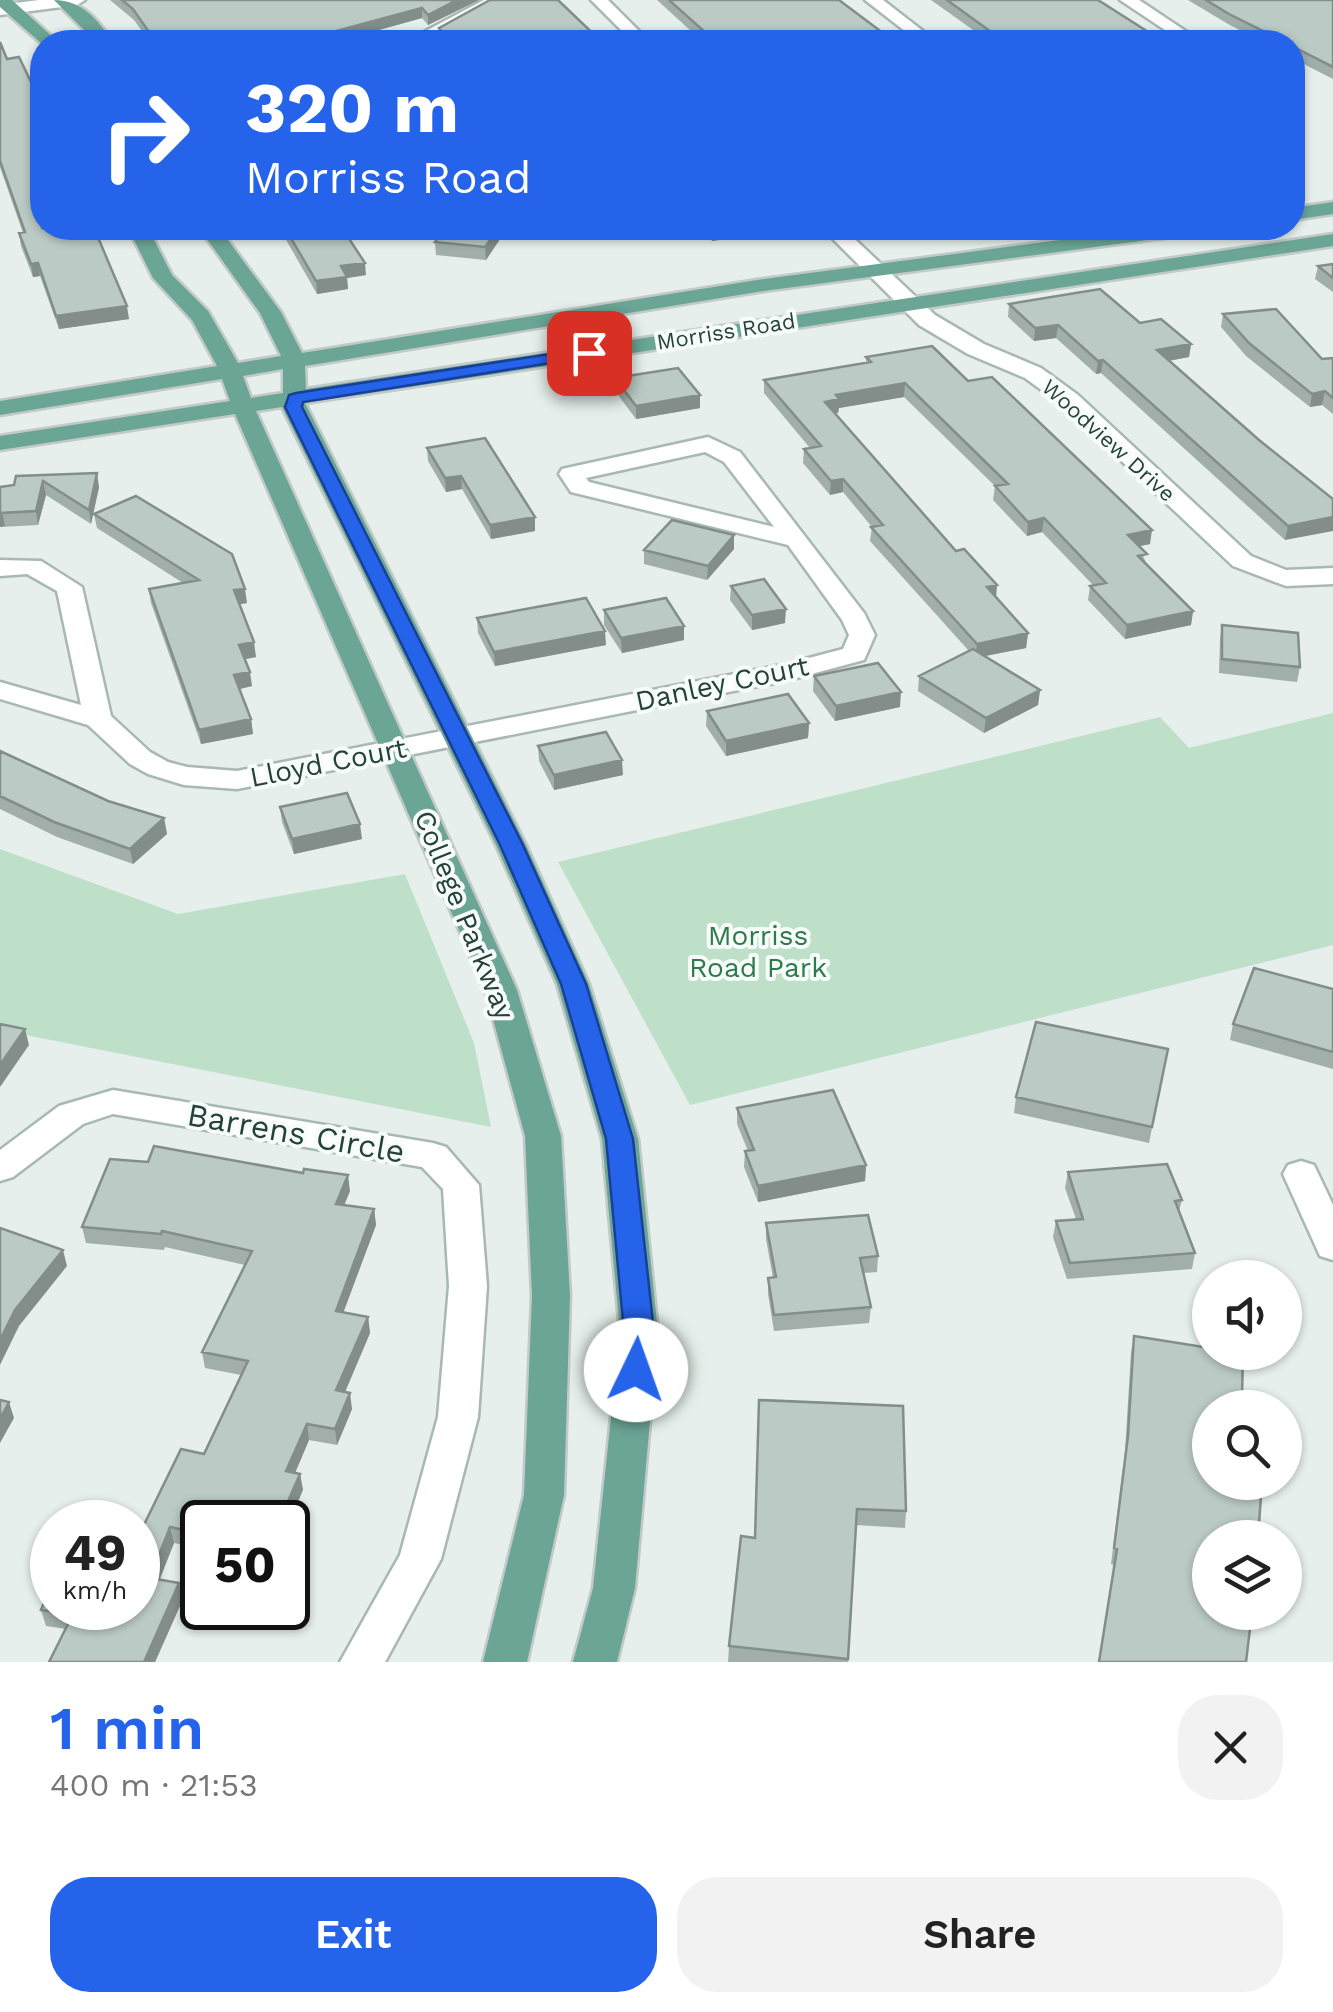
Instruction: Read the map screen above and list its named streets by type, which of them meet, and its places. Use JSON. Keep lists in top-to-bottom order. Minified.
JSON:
{"streets":{"main road":["Morriss Road","College Parkway"],"street":["Woodview Drive","Danley Court","Lloyd Court","Barrens Circle"]},"crossings":[["Morriss Road","Woodview Drive"],["Morriss Road","College Parkway"],["Danley Court","Lloyd Court"],["Lloyd Court","College Parkway"]],"parks":["Morriss Road Park"],"page":{"turn":["320 m","Morriss Road"],"speed":"49 km/h","limit":"50","heading":["1 min","400 m · 21:53"],"buttons":["Exit","Share"]}}
